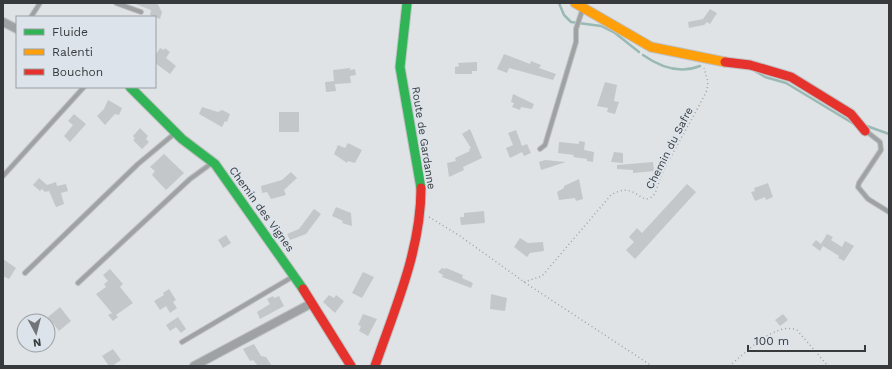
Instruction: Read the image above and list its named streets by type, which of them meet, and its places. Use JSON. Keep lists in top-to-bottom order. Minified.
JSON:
{"streets":{"street":["Route de Gardanne","Chemin des Vignes"],"path":["Chemin du Safre"]},"legend":["Fluide","Ralenti","Bouchon"],"scale_bar":"100 m","north":"bottom"}
